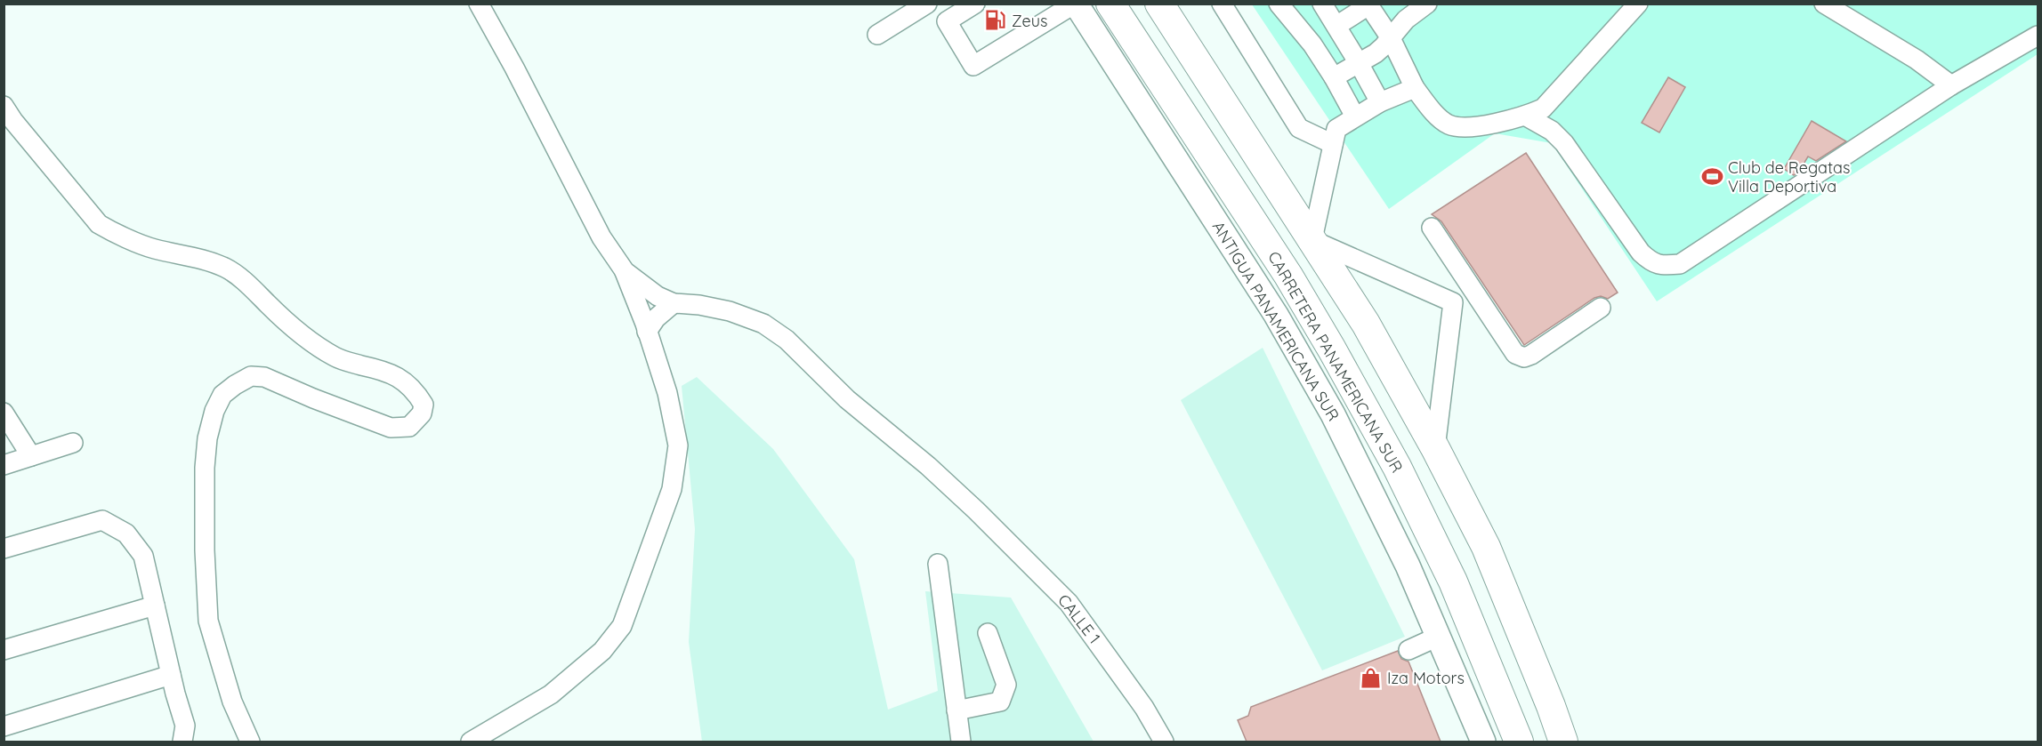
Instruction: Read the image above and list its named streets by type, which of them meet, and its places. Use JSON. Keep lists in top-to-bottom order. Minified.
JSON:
{"streets":{"highway":["CARRETERA PANAMERICANA SUR"],"main road":["ANTIGUA PANAMERICANA SUR"],"street":["CALLE 1"]},"places":{"fuel station":["Zeus"],"sports":["Club de Regatas Villa Deportiva"],"shop":["Iza Motors"]}}
